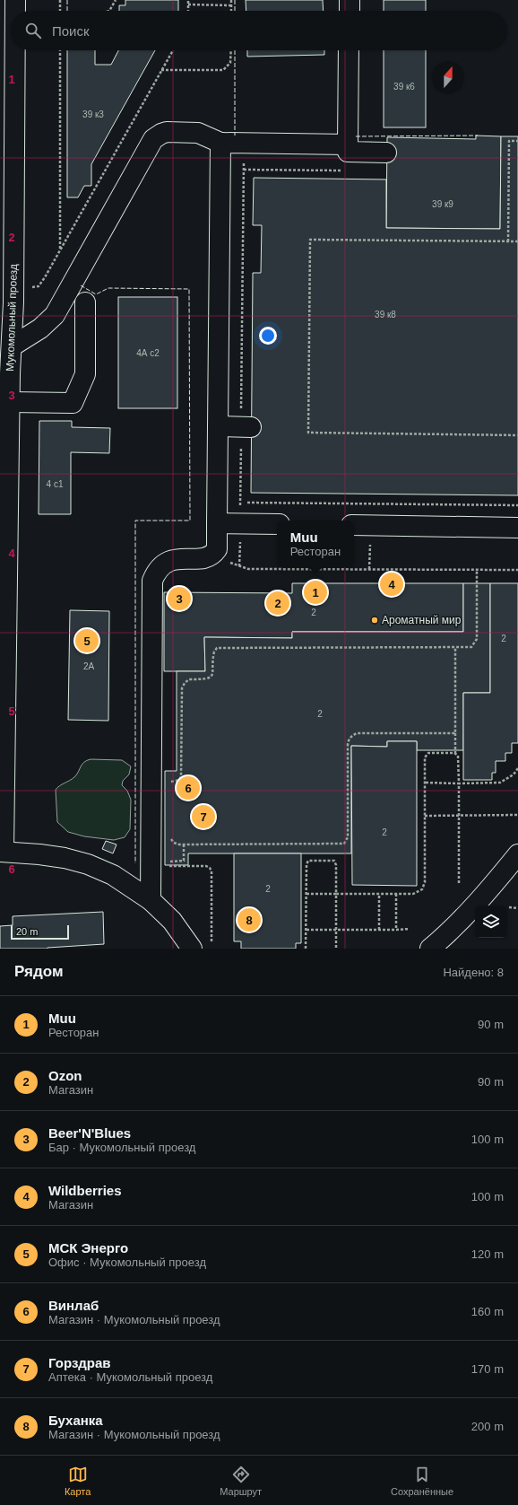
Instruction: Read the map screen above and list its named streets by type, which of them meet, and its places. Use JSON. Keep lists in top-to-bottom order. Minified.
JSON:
{"streets":{"street":["Мукомольный проезд"]},"places":["Ароматный мир"],"house_numbers":["39 к6","39 к3","39 к9","39 к8","4А с2","4 с1","2","2","2А","2","2","2"],"scale_bar":"20 m","north":"top","page":{"search":"Поиск","popup":["Muu","Ресторан"],"pins":["4","1","3","2","5","6","7","8"],"scale":"20 m","heading":["Рядом","Найдено: 8"],"list":[{"mark":"1","name":"Muu","note":"Ресторан","value":"90 m"},{"mark":"2","name":"Ozon","note":"Магазин","value":"90 m"},{"mark":"3","name":"Beer'N'Blues","note":"Бар · Мукомольный проезд","value":"100 m"},{"mark":"4","name":"Wildberries","note":"Магазин","value":"100 m"},{"mark":"5","name":"МСК Энерго","note":"Офис · Мукомольный проезд","value":"120 m"},{"mark":"6","name":"Винлаб","note":"Магазин · Мукомольный проезд","value":"160 m"},{"mark":"7","name":"Горздрав","note":"Аптека · Мукомольный проезд","value":"170 m"},{"mark":"8","name":"Буханка","note":"Магазин · Мукомольный проезд","value":"200 m"}],"nav":["Карта","Маршрут","Сохранённые"]},"grid":{"rows":["1","2","3","4","5","6"]}}
